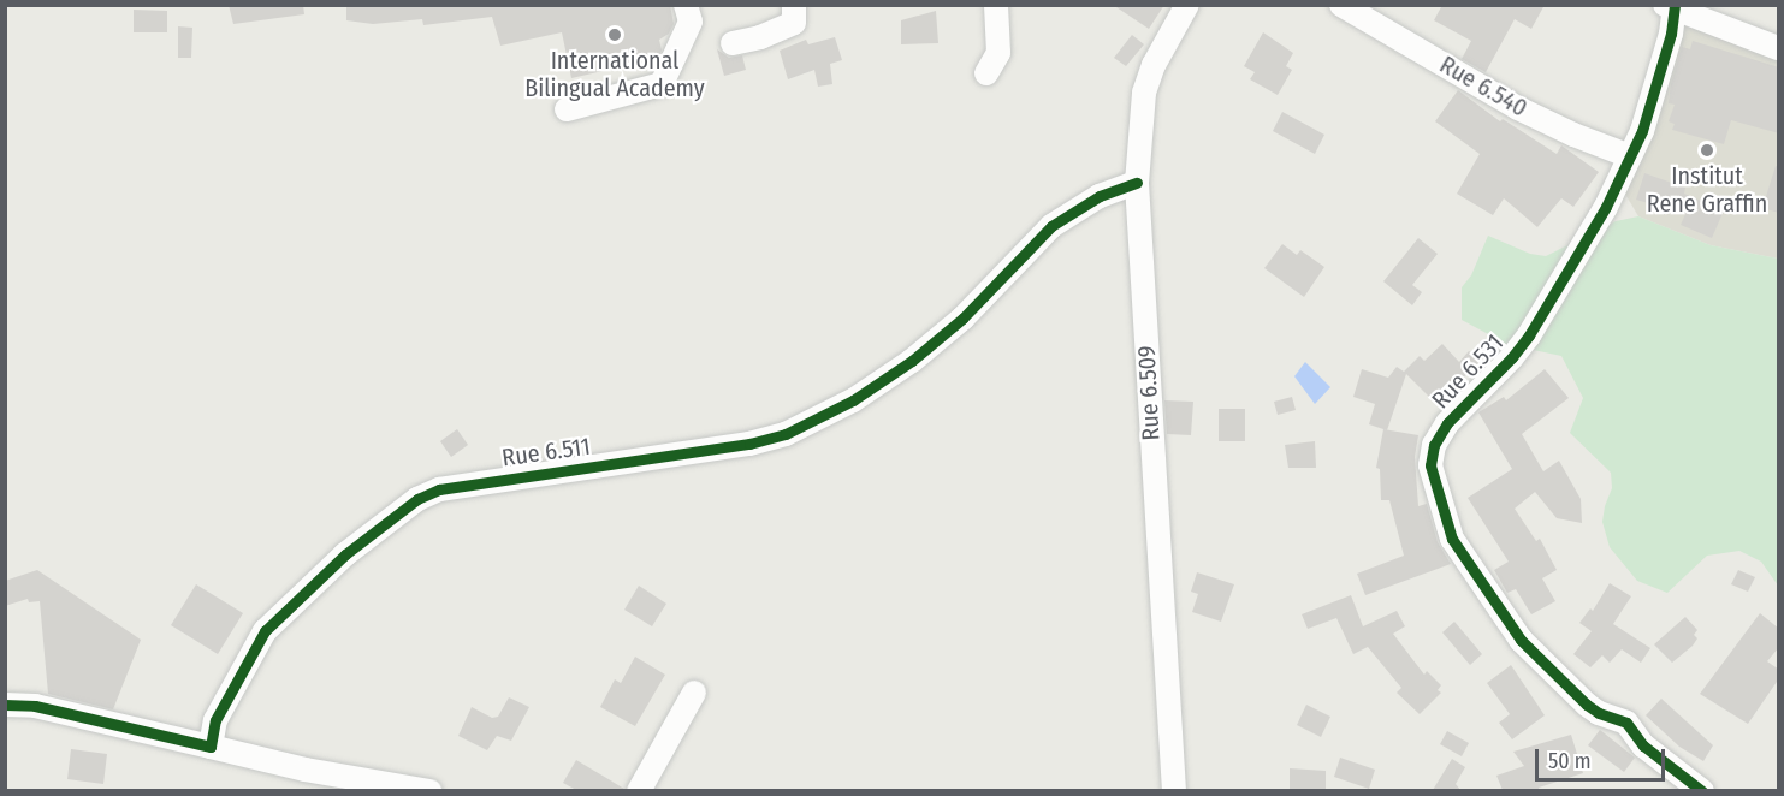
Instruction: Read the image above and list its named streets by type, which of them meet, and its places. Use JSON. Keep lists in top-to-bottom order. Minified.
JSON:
{"streets":{"street":["Rue 6.540","Rue 6.531","Rue 6.509","Rue 6.511"]},"crossings":[["Rue 6.540","Rue 6.531"],["Rue 6.509","Rue 6.511"]],"places":["International Bilingual Academy","Institut Rene Graffin"],"scale_bar":"50 m"}
